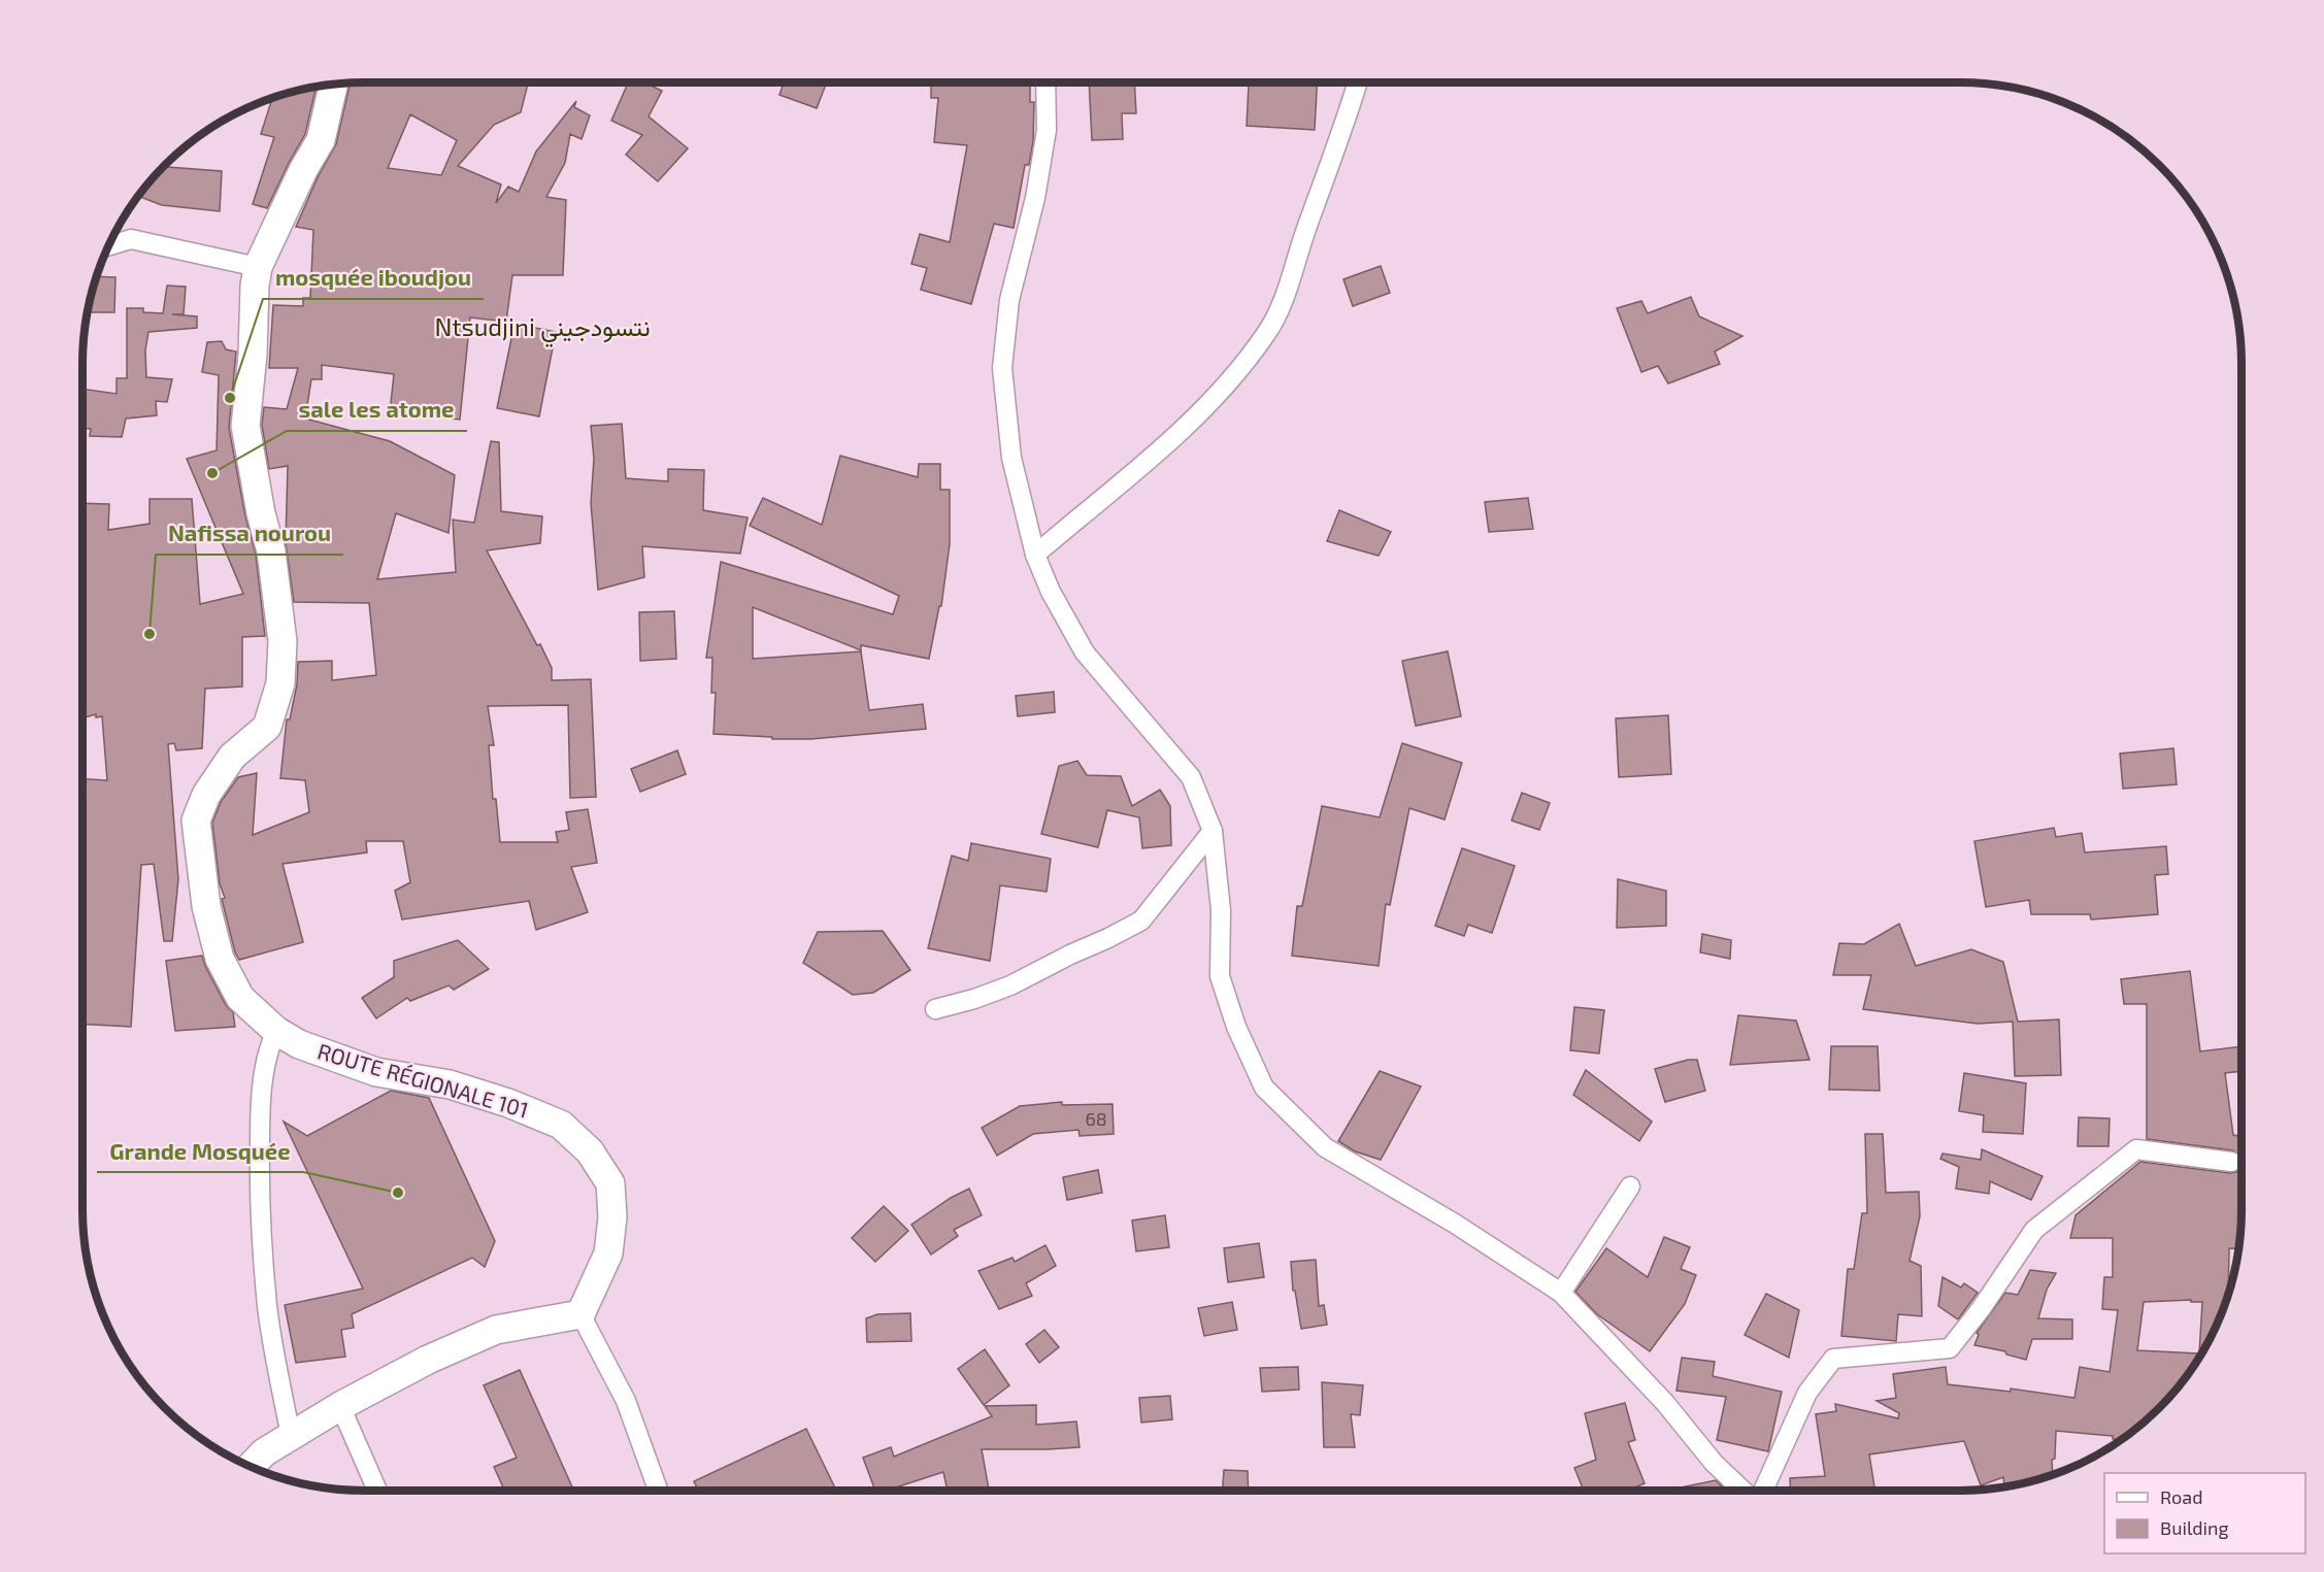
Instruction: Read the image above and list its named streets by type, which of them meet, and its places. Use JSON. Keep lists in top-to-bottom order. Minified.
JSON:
{"streets":{"street":["ROUTE RÉGIONALE 101"]},"districts":["Ntsudjini نتسودجيني"],"places":["mosquée iboudjou","sale les atome","Nafissa nourou","Grande Mosquée"],"house_numbers":["68"],"legend":["Road","Building"]}
